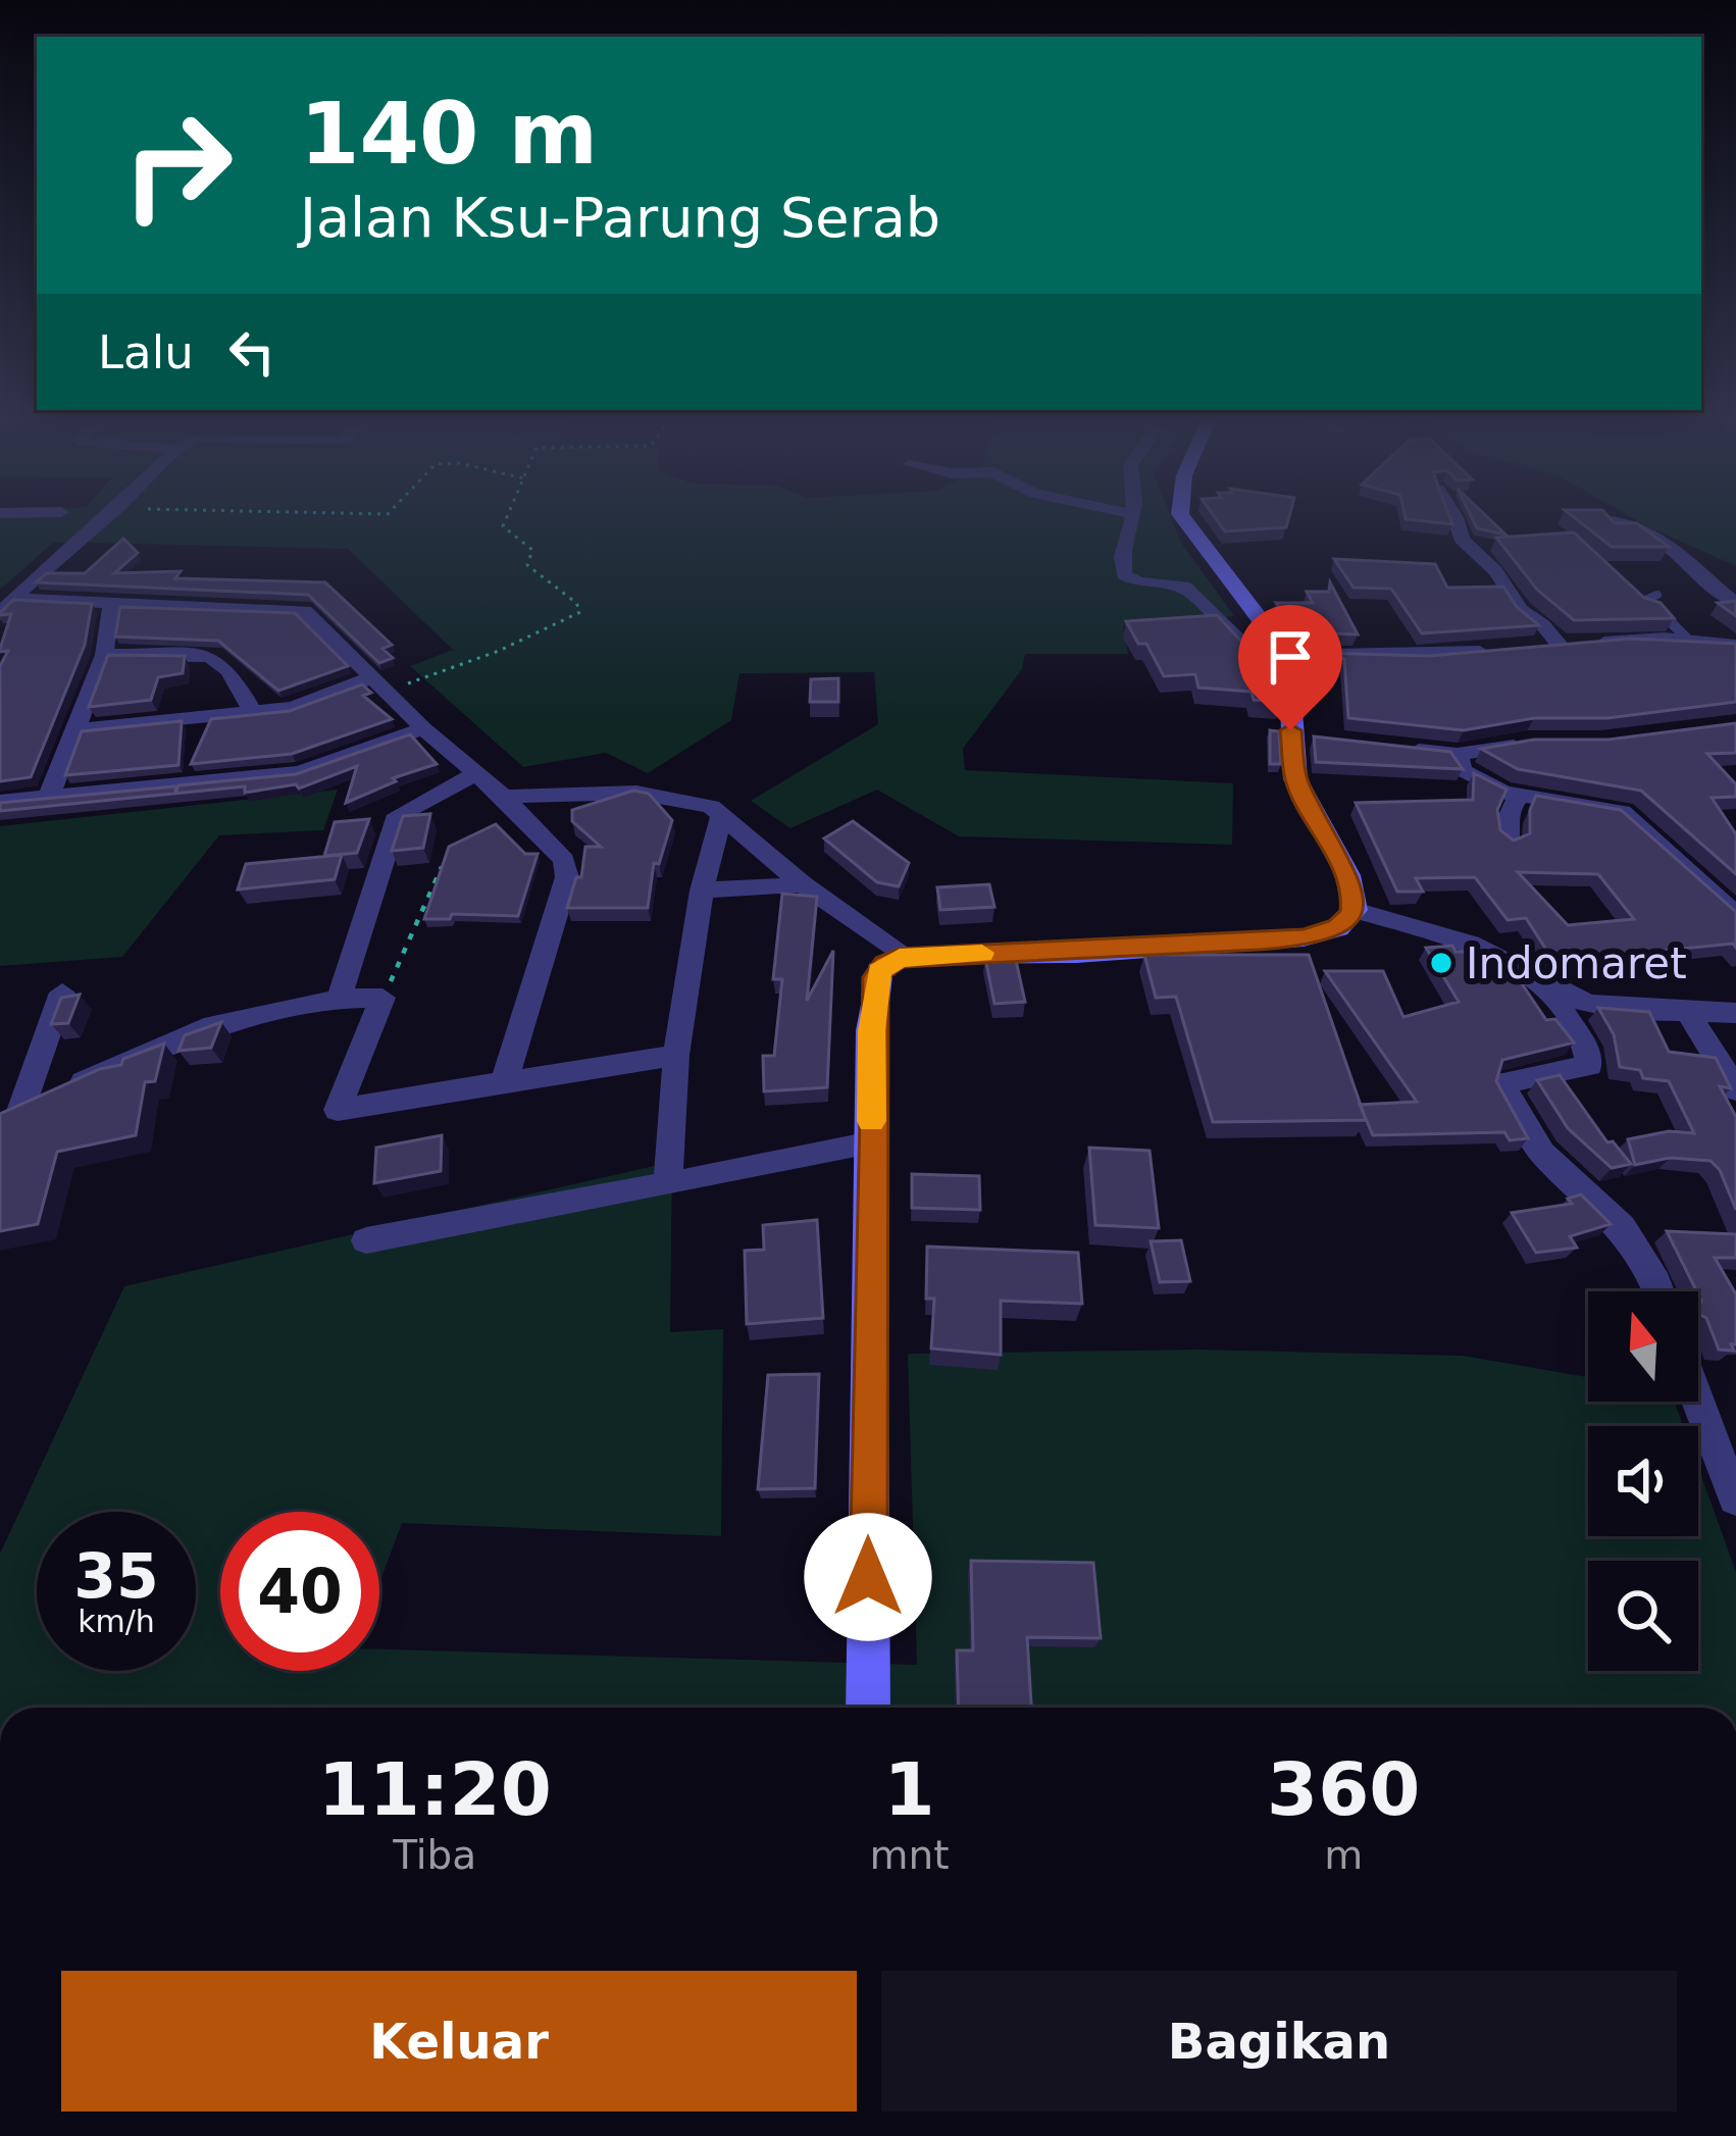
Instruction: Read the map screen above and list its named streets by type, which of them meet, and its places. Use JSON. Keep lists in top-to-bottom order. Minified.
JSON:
{"places":["Indomaret"],"north":"top","page":{"turn":["140 m","Jalan Ksu-Parung Serab"],"then":"Lalu","speed":"35 km/h","limit":"40","eta":["11:20","Tiba","1","mnt","360","m"],"buttons":["Keluar","Bagikan"]}}
